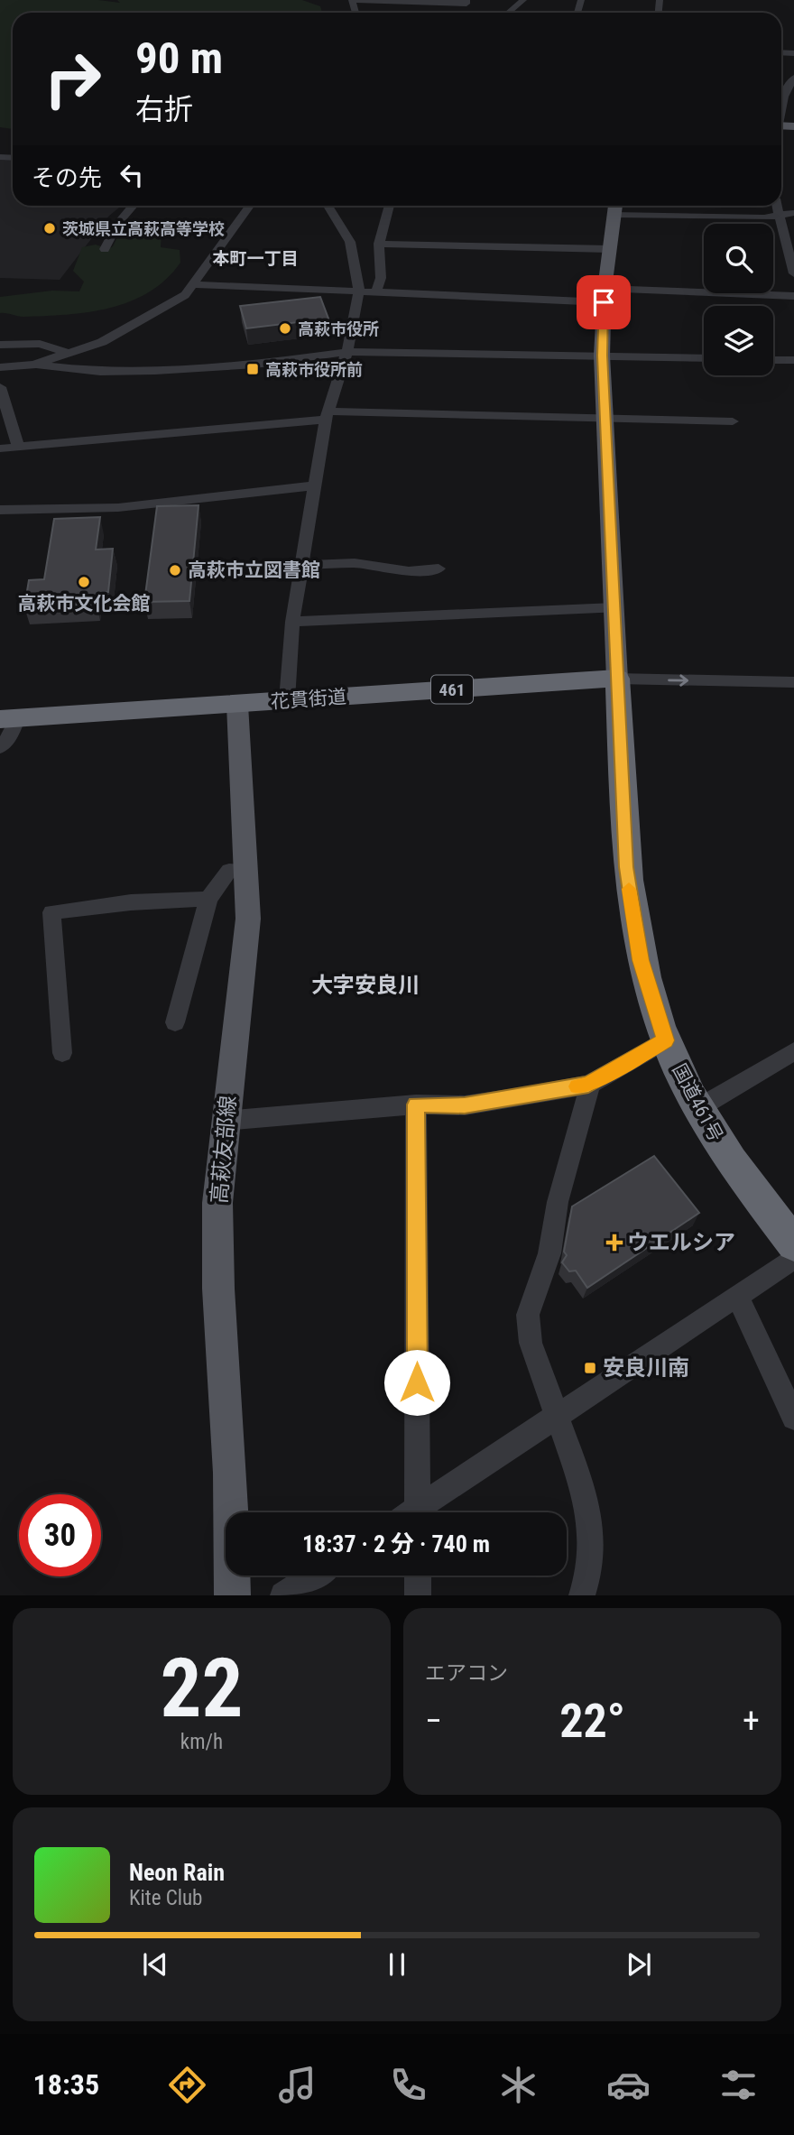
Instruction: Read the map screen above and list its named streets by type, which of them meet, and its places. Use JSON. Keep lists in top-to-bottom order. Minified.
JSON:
{"streets":{"highway":["461","花貫街道","国道461号"],"main road":["高萩友部線"]},"crossings":[["花貫街道","国道461号"],["花貫街道","高萩友部線"]],"districts":["本町一丁目","大字安良川"],"places":{"other":["茨城県立高萩高等学校","高萩市役所","高萩市立図書館","高萩市文化会館"],"transit":["高萩市役所前","安良川南"],"health":["ウエルシア"]},"page":{"turn":["90 m","右折"],"then":"その先","limit":"30","trip":"18:37 · 2 分 · 740 m","tile":[["22","km/h"],"エアコン"],"heat":["−","22°","+"],"song":["Neon Rain","Kite Club"],"tabs":"18:35"}}
